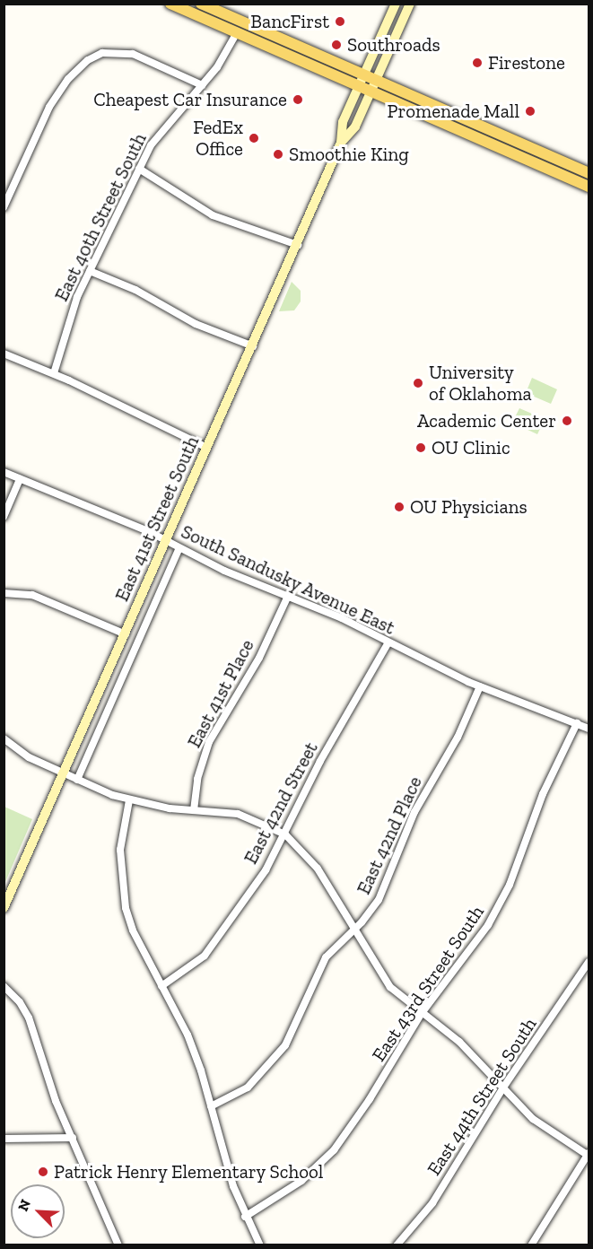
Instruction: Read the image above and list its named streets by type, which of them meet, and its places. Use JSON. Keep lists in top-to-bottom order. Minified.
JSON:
{"streets":{"main road":["East 41st Street South"],"street":["East 40th Street South","South Sandusky Avenue East","East 41st Place","East 42nd Street","East 42nd Place","East 43rd Street South","East 44th Street South"]},"crossings":[["East 41st Street South","South Sandusky Avenue East"],["South Sandusky Avenue East","East 41st Place"],["South Sandusky Avenue East","East 42nd Street"],["South Sandusky Avenue East","East 42nd Place"],["South Sandusky Avenue East","East 43rd Street South"]],"places":["BancFirst","Southroads","Firestone","Cheapest Car Insurance","Promenade Mall","FedEx Office","Smoothie King","University of Oklahoma","Academic Center","OU Clinic","OU Physicians","Patrick Henry Elementary School"],"north":"top left"}
